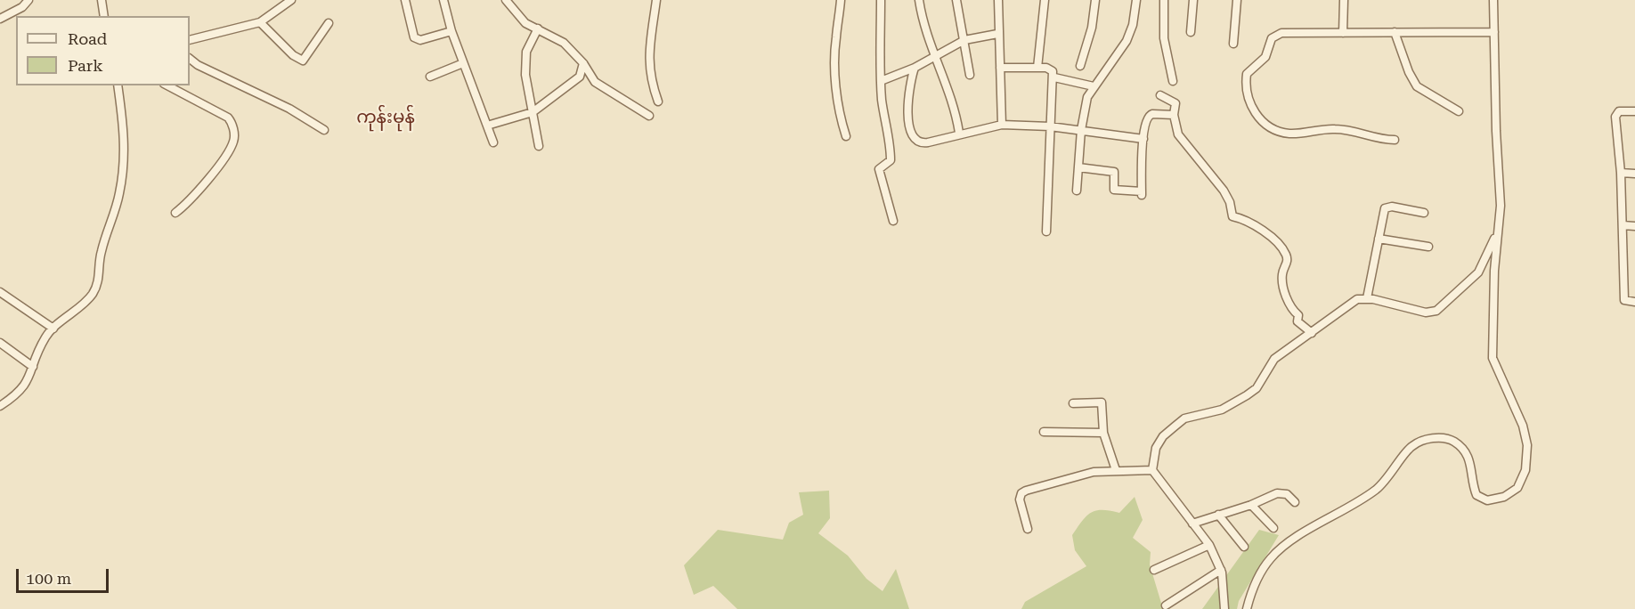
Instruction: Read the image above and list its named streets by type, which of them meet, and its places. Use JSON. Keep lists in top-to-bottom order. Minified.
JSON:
{"districts":["ကုန်းမုန်"],"legend":["Road","Park"],"scale_bar":"100 m"}
